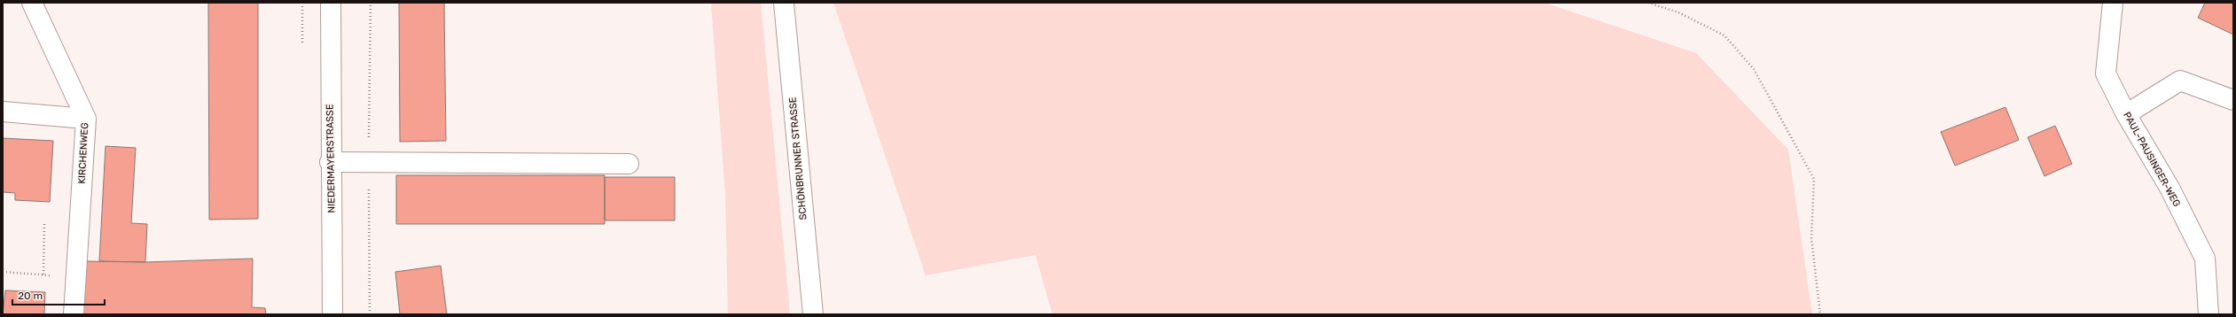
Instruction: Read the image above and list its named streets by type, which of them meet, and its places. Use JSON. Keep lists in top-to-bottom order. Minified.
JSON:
{"streets":{"street":["KIRCHENWEG","NIEDERMAYERSTRASSE","SCHÖNBRUNNER STRASSE","PAUL-PAUSINGER-WEG"]},"scale_bar":"20 m"}
